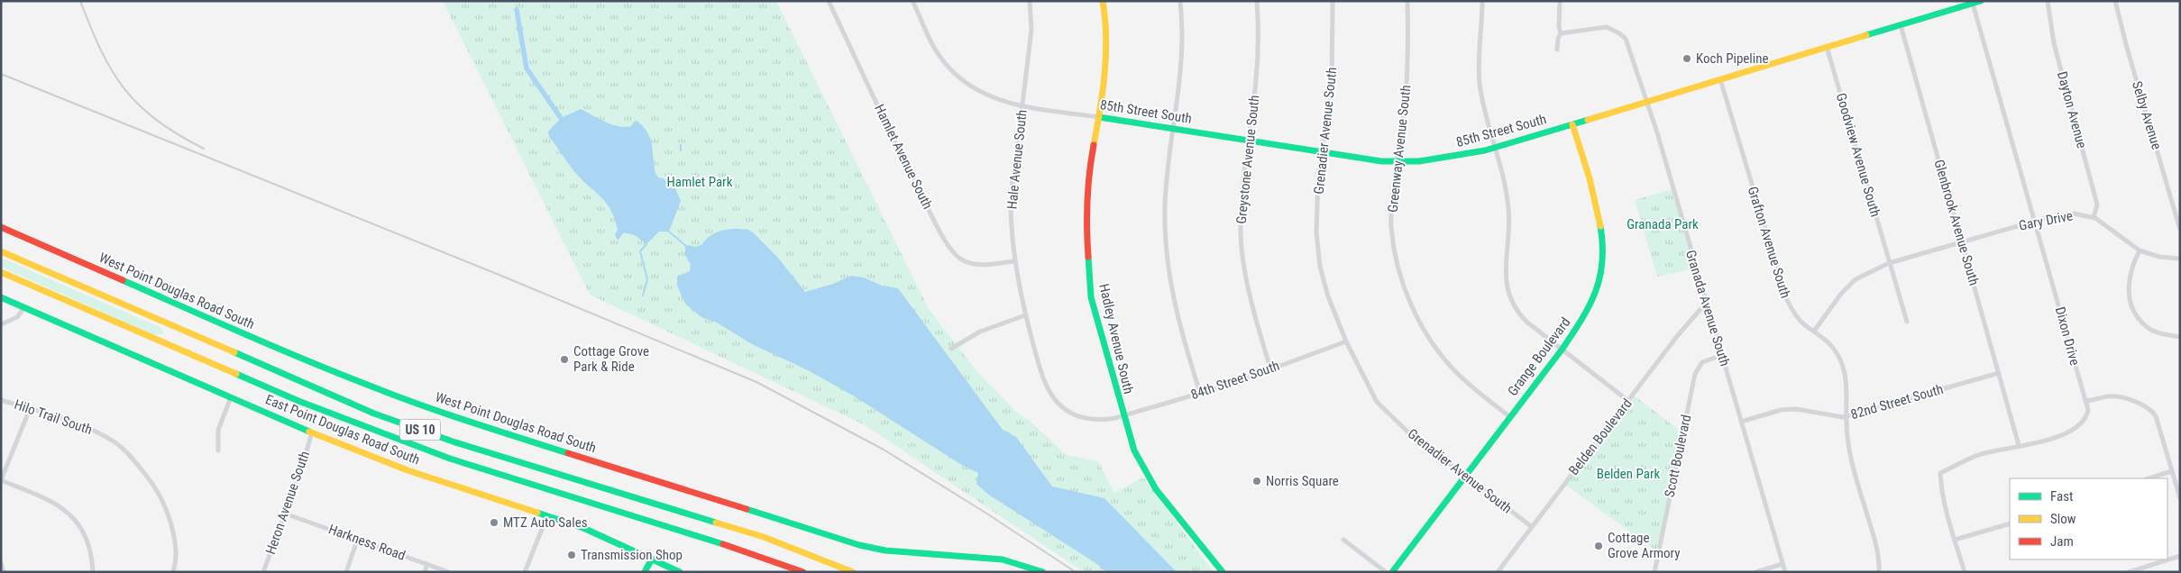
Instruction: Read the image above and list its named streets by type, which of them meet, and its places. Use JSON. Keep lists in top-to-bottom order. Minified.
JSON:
{"streets":{"main road":["85th Street South","West Point Douglas Road South","Hadley Avenue South","Grange Boulevard","East Point Douglas Road South","US 10"],"street":["Dayton Avenue","Selby Avenue","Grenadier Avenue South","Greenway Avenue South","Goodview Avenue South","Hamlet Avenue South","Hale Avenue South","Greystone Avenue South","Gary Drive","Glenbrook Avenue South","Grafton Avenue South","Granada Avenue South","Dixon Drive","84th Street South","82nd Street South","Hilo Trail South","Belden Boulevard","Scott Boulevard","Heron Avenue South","Harkness Road"]},"crossings":[["Dayton Avenue","Gary Drive"],["85th Street South","Grenadier Avenue South"],["85th Street South","Greenway Avenue South"],["85th Street South","Goodview Avenue South"],["85th Street South","Hale Avenue South"],["85th Street South","Greystone Avenue South"],["85th Street South","Glenbrook Avenue South"],["85th Street South","Grafton Avenue South"],["85th Street South","Granada Avenue South"],["85th Street South","Dixon Drive"],["85th Street South","Hadley Avenue South"],["85th Street South","Grange Boulevard"],["Grenadier Avenue South","Grange Boulevard"],["Grenadier Avenue South","84th Street South"],["Grenadier Avenue South","Belden Boulevard"],["Greenway Avenue South","Grange Boulevard"],["Goodview Avenue South","Gary Drive"],["Hamlet Avenue South","Hale Avenue South"],["Hale Avenue South","Hadley Avenue South"],["Hale Avenue South","84th Street South"],["Greystone Avenue South","84th Street South"],["Gary Drive","Glenbrook Avenue South"],["Gary Drive","Grafton Avenue South"],["Gary Drive","Dixon Drive"],["Glenbrook Avenue South","Dixon Drive"],["Glenbrook Avenue South","82nd Street South"],["Grafton Avenue South","82nd Street South"],["Granada Avenue South","82nd Street South"],["Granada Avenue South","Belden Boulevard"],["Granada Avenue South","Scott Boulevard"],["Hadley Avenue South","84th Street South"],["East Point Douglas Road South","Heron Avenue South"],["Heron Avenue South","Harkness Road"]],"parks":["Hamlet Park","Granada Park","Belden Park"],"places":["Koch Pipeline","Cottage Grove Park & Ride","Norris Square","MTZ Auto Sales","Cottage Grove Armory","Transmission Shop"],"legend":["Fast","Slow","Jam"]}
